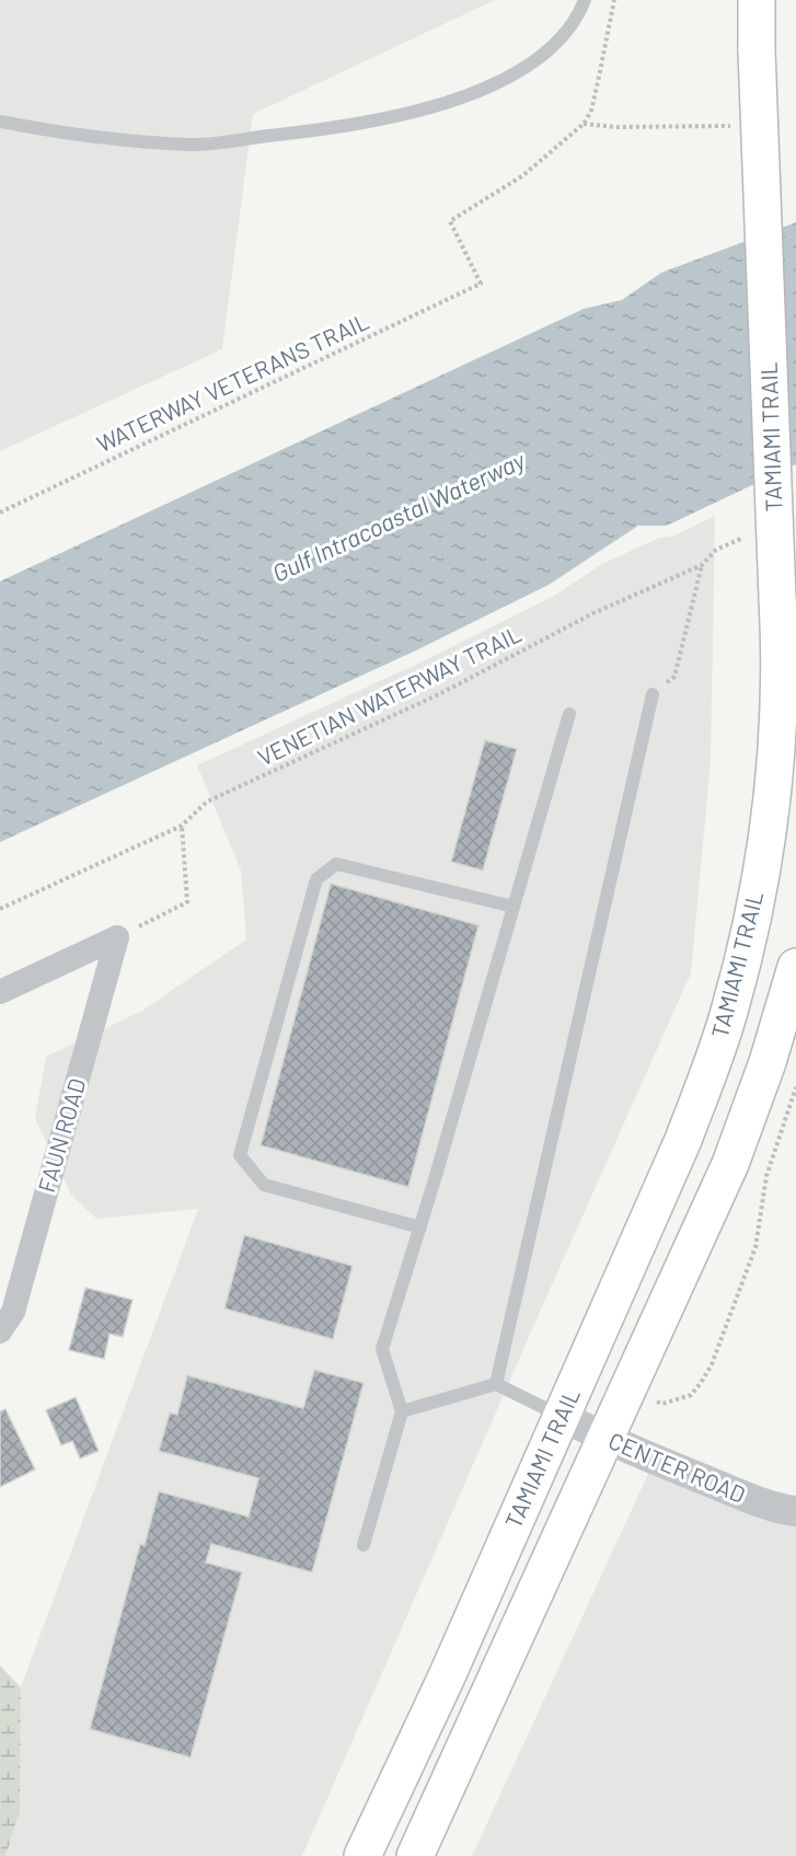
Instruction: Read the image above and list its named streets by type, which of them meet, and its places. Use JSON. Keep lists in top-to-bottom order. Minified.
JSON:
{"streets":{"main road":["TAMIAMI TRAIL"],"street":["FAUN ROAD","CENTER ROAD"],"path":["WATERWAY VETERANS TRAIL","VENETIAN WATERWAY TRAIL"]},"crossings":[["TAMIAMI TRAIL","CENTER ROAD"]],"water":["Gulf Intracoastal Waterway"]}
